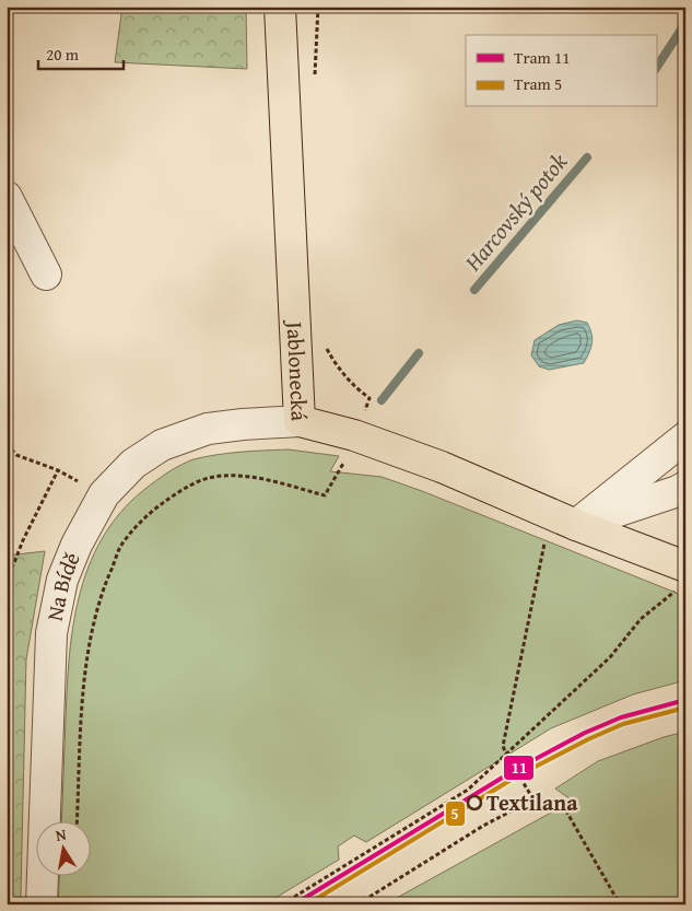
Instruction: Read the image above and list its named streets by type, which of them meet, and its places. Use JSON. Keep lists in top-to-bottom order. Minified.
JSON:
{"streets":{"main road":["Jablonecká"],"street":["Na Bídě"]},"crossings":[["Jablonecká","Na Bídě"]],"water":["Harcovský potok"],"places":["Textilana"],"lines":["tram line 11","tram line 5"],"legend":["Tram 11","Tram 5"],"scale_bar":"20 m","north":"top"}
